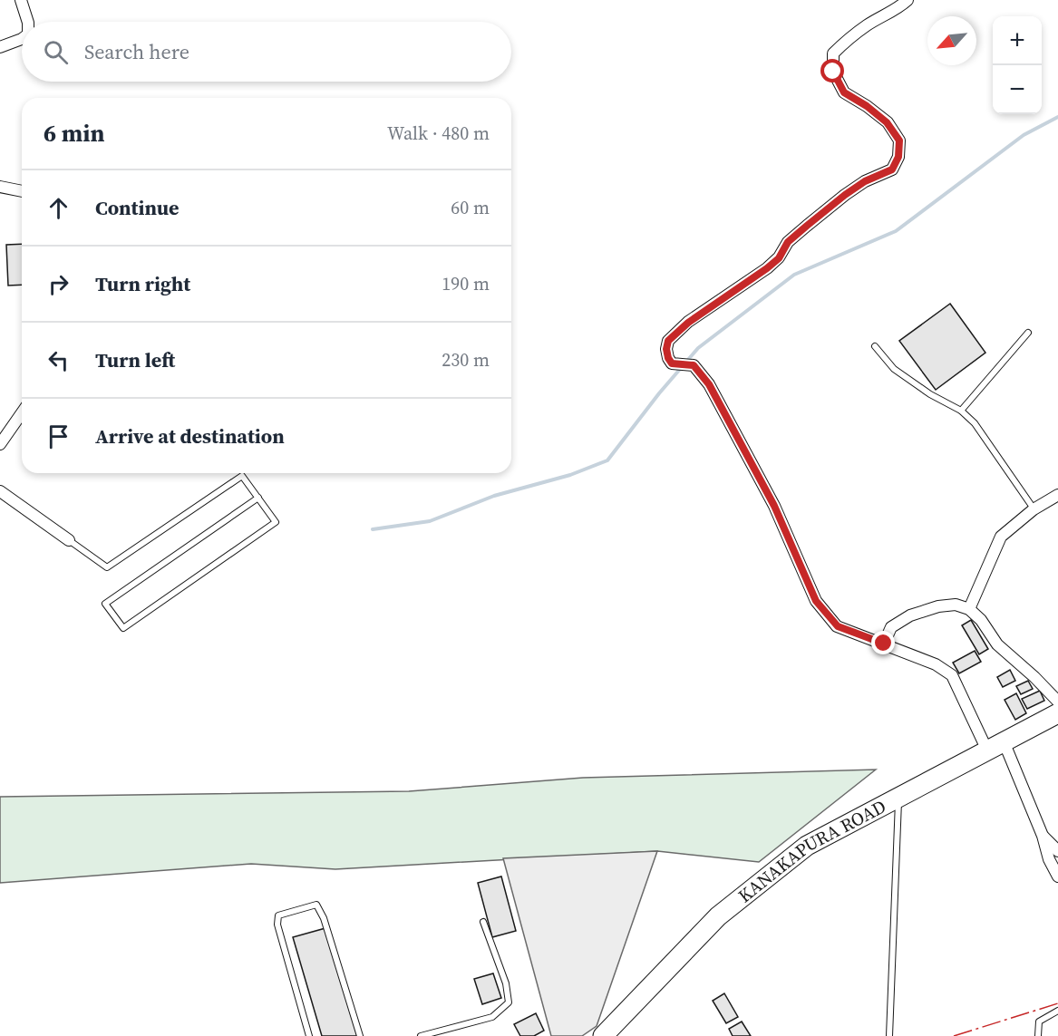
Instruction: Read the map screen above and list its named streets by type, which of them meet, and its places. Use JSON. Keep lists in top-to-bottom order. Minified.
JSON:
{"streets":{"highway":["KANAKAPURA ROAD"]},"north":"bottom left","page":{"map_buttons":["+","−"],"search":"Search here","heading":["6 min","Walk · 480 m"],"list":[["Continue","60 m"],["Turn right","190 m"],["Turn left","230 m"],"Arrive at destination"]}}
